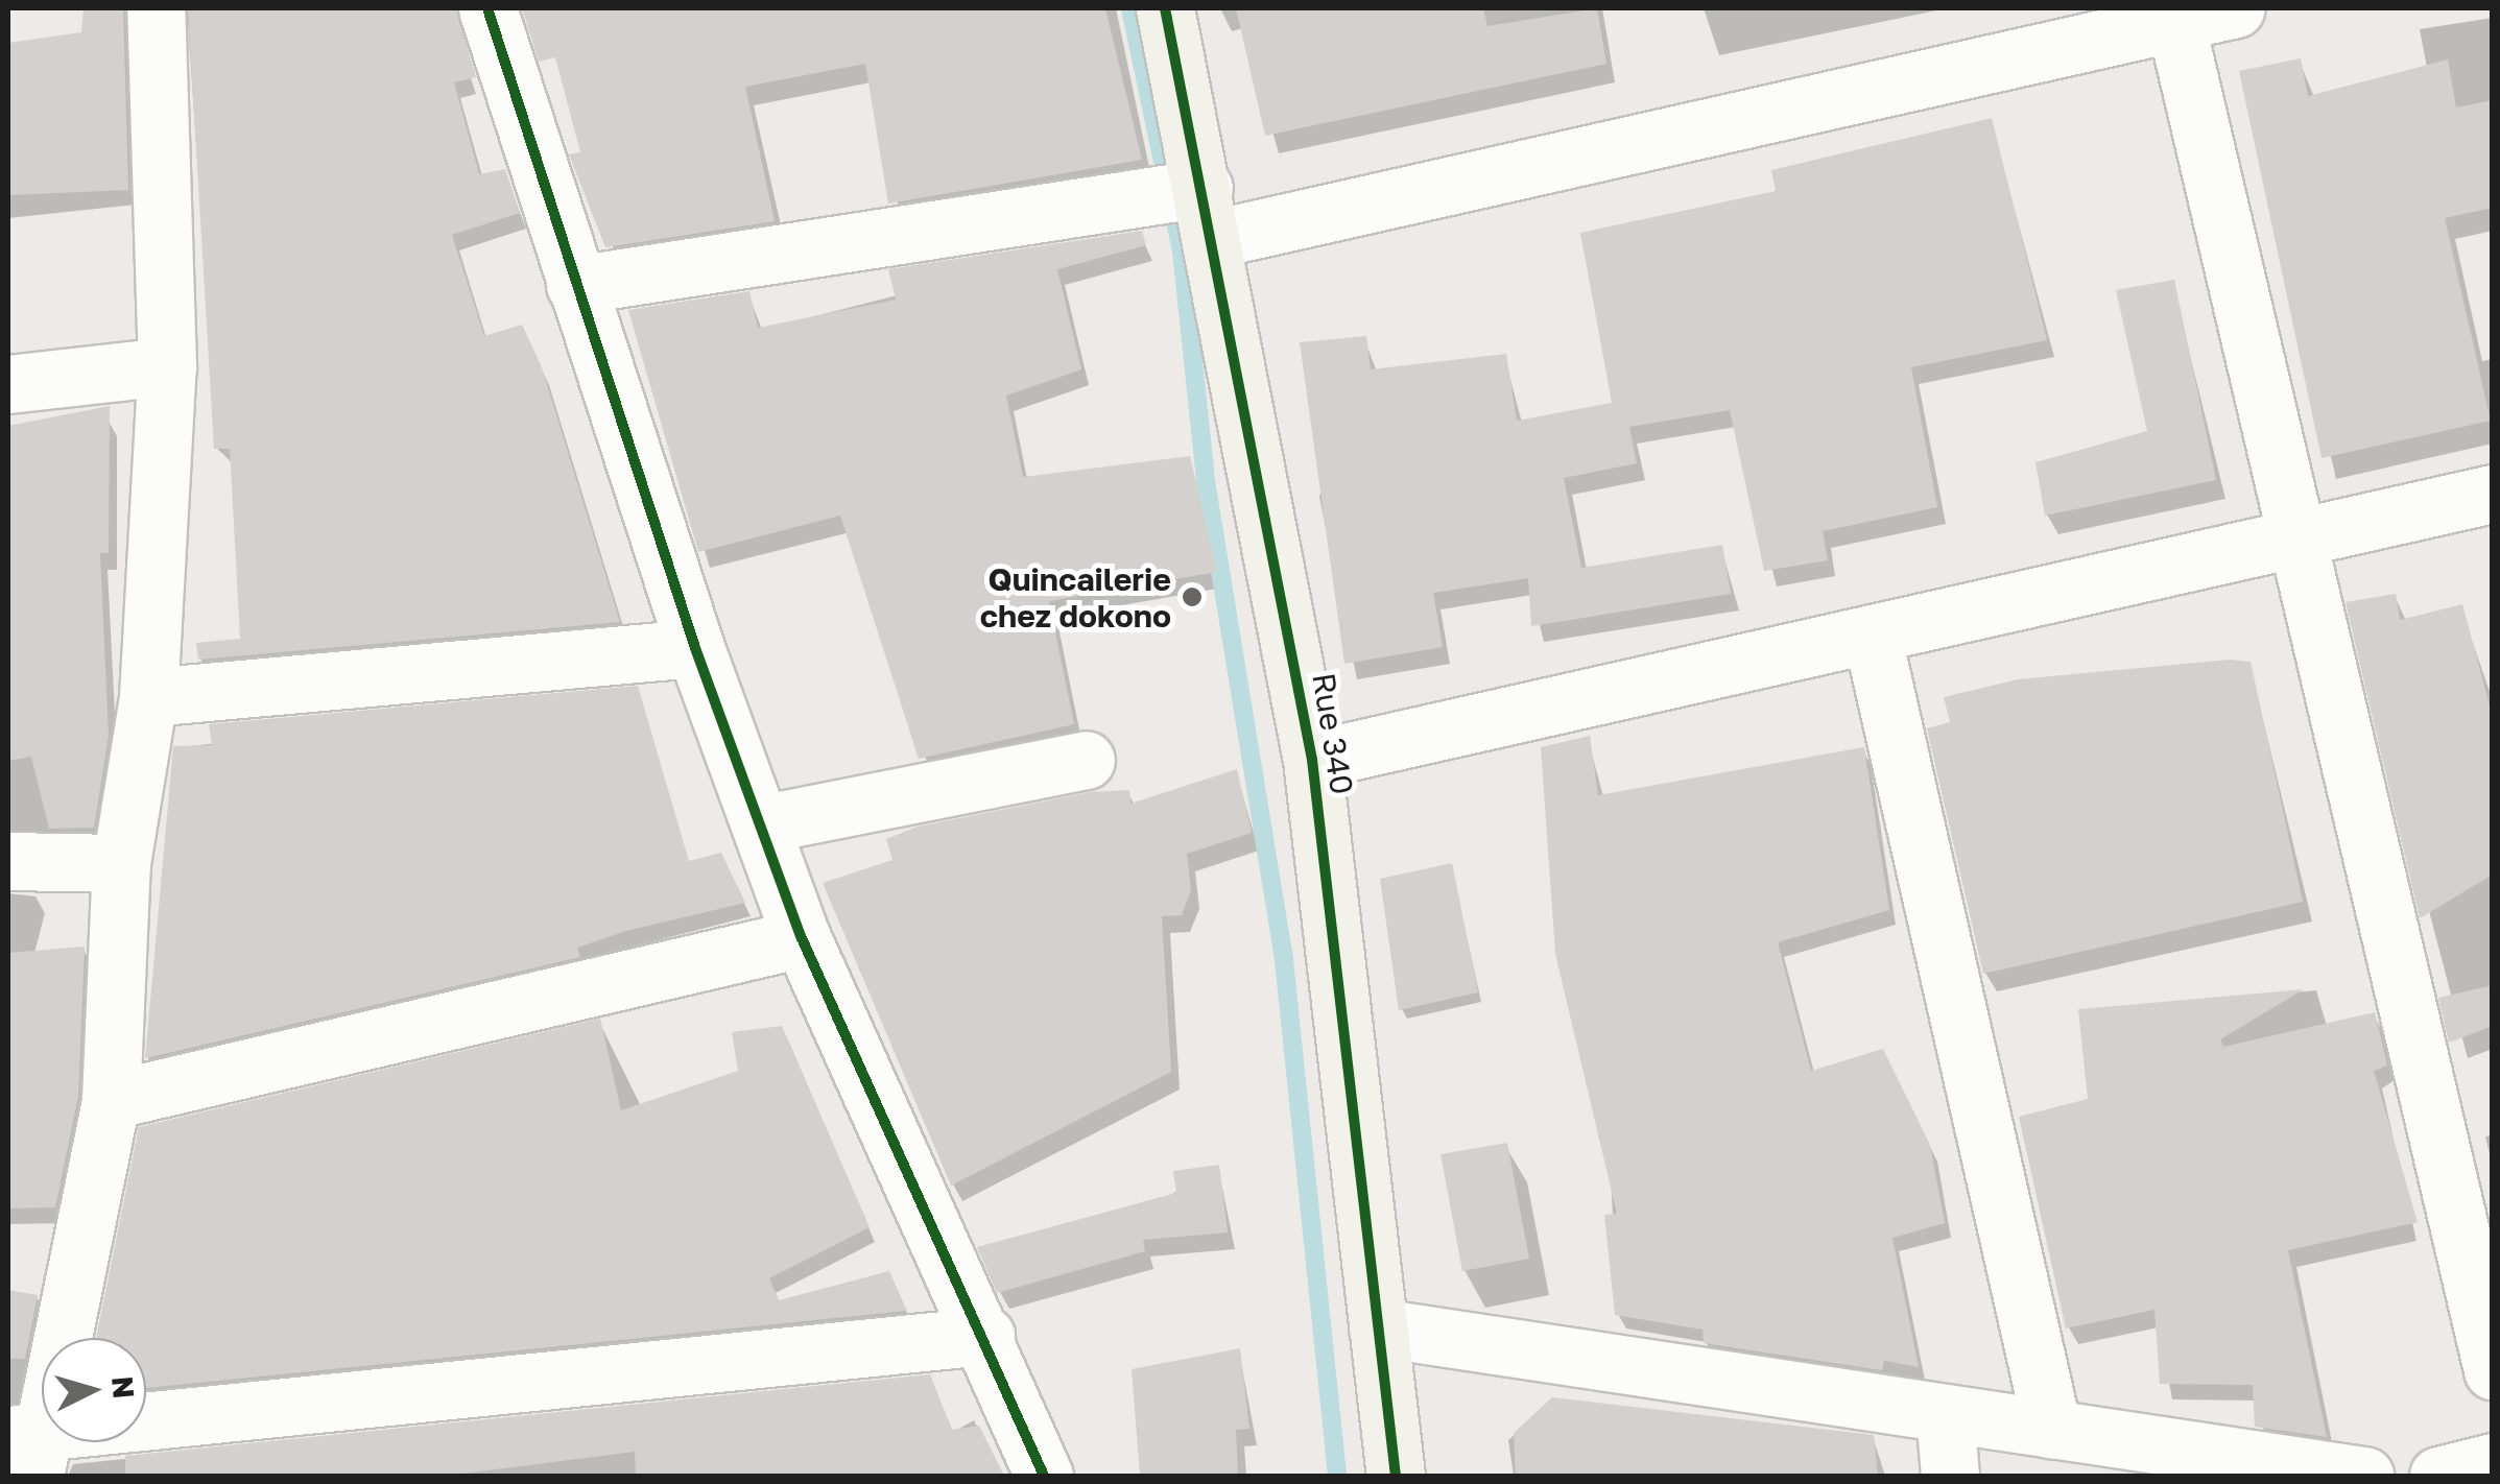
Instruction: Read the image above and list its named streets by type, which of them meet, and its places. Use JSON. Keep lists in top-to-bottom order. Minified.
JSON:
{"streets":{"street":["Rue 340"]},"places":["Quincailerie chez dokono"],"north":"right"}
